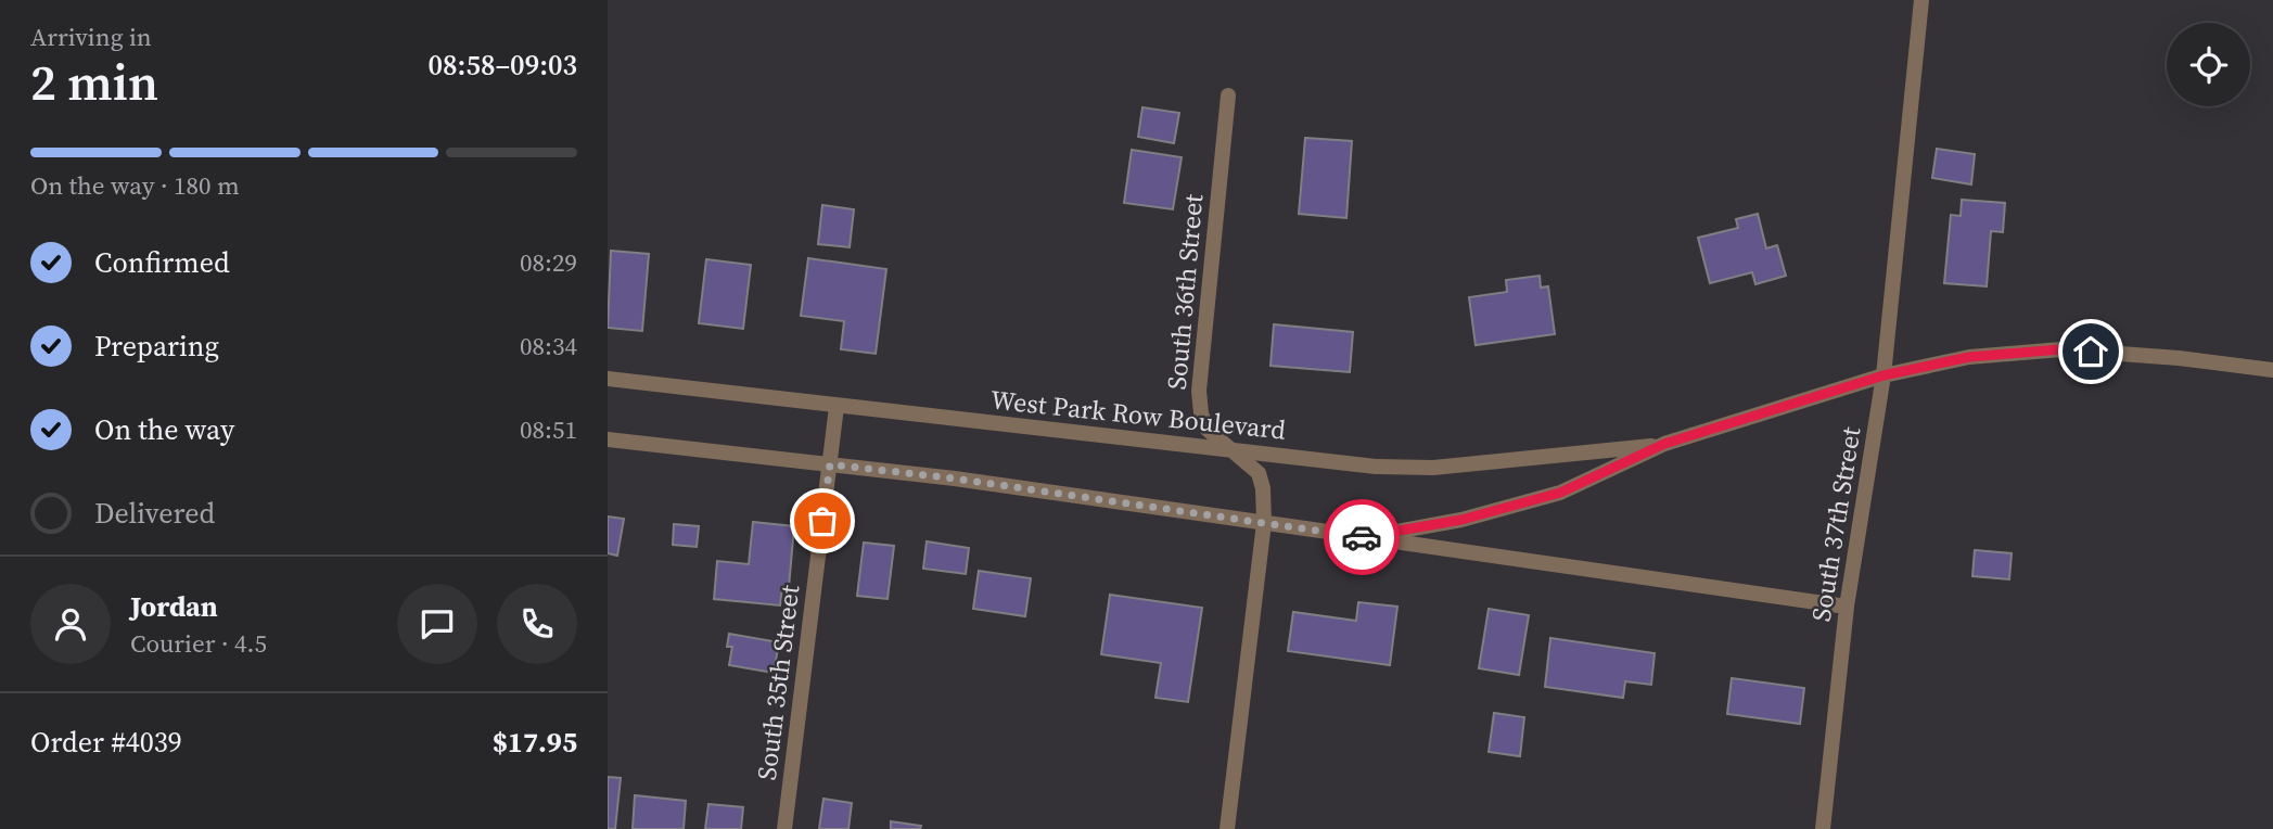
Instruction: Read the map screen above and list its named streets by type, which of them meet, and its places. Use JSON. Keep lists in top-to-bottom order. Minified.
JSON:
{"streets":{"street":["South 36th Street","West Park Row Boulevard","South 37th Street","South 35th Street"]},"crossings":[["South 36th Street","West Park Row Boulevard"],["West Park Row Boulevard","South 37th Street"],["West Park Row Boulevard","South 35th Street"]],"page":{"heading":["2 min","Arriving in","08:58–09:03"],"panel":["Jordan","Courier · 4.5","Order #4039","$17.95"],"bar":"On the way · 180 m","list":[["Confirmed","08:29"],["Preparing","08:34"],["On the way","08:51"],"Delivered"]}}
